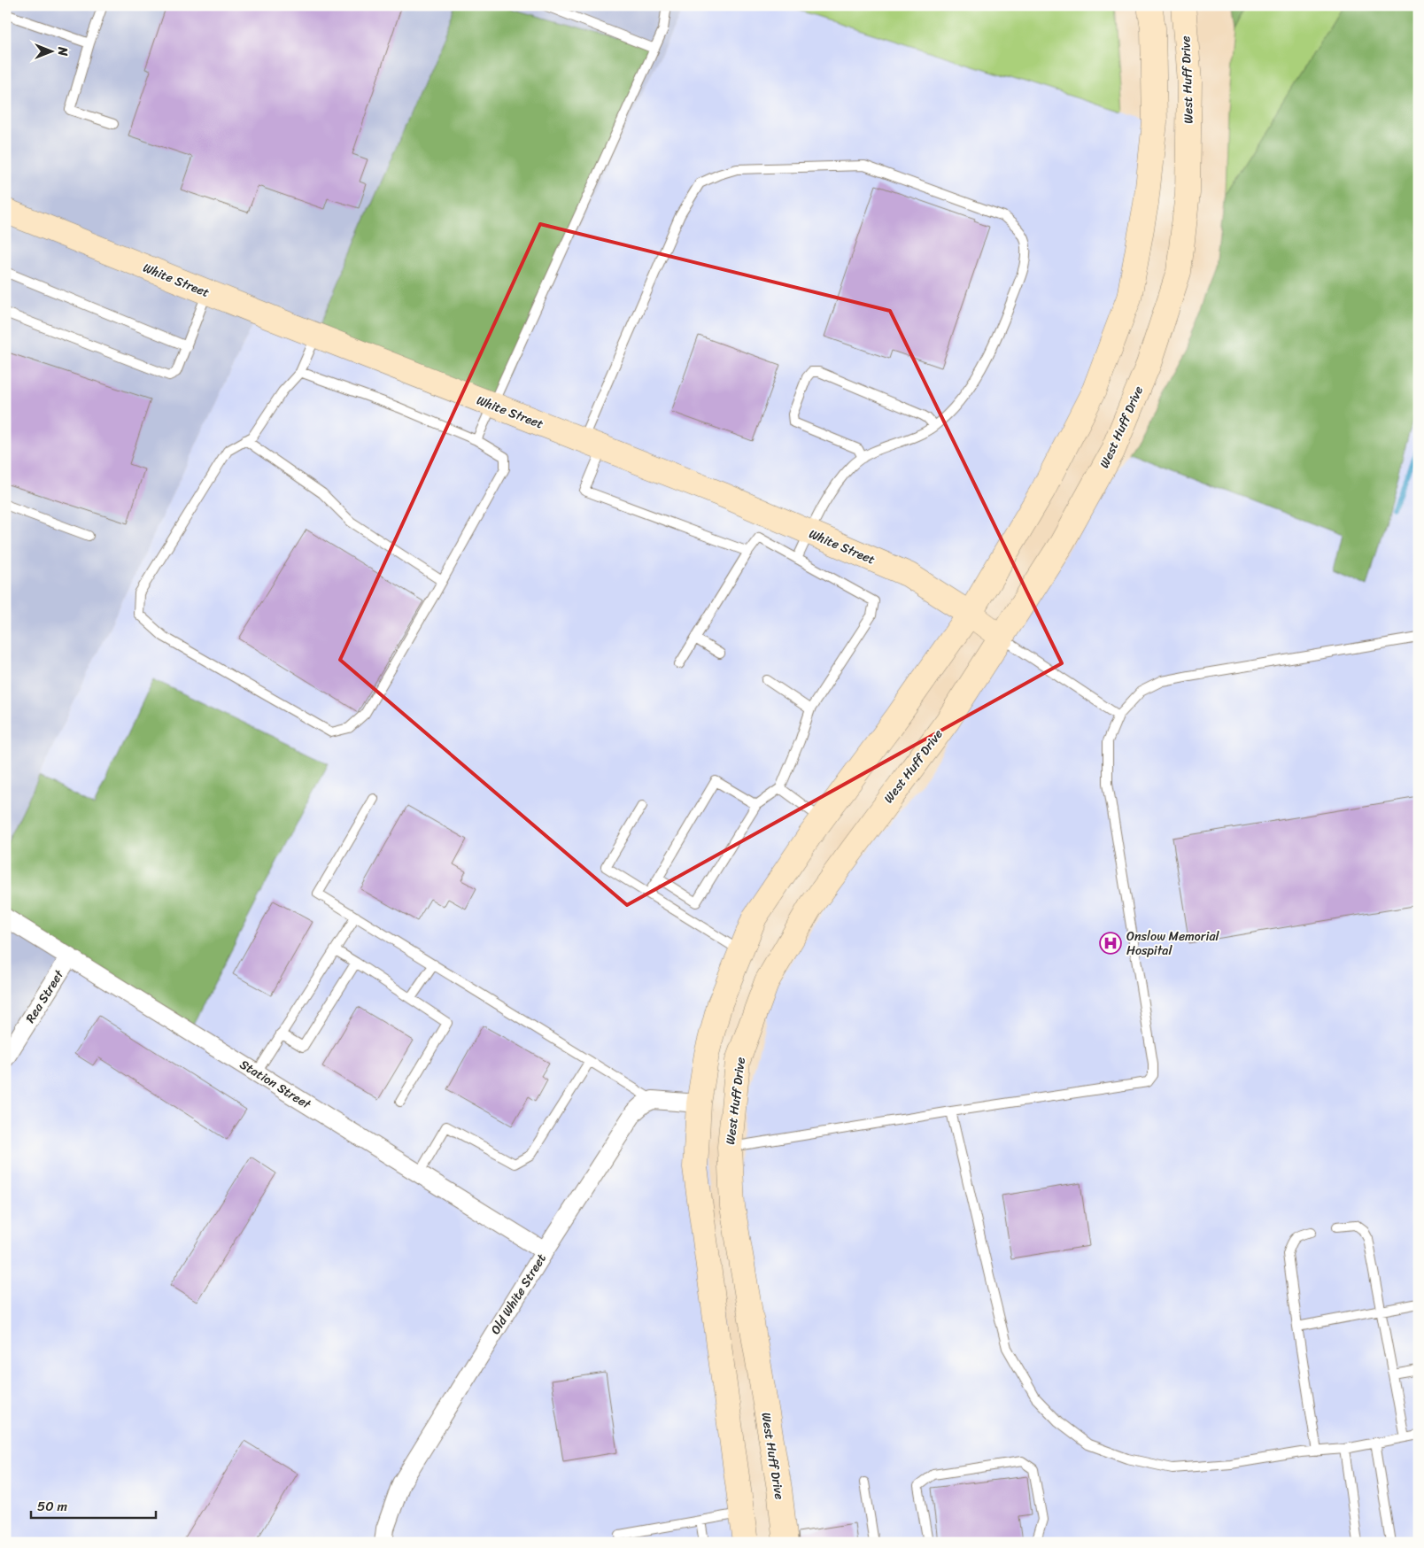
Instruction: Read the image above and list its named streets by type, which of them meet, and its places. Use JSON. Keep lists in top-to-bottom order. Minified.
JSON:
{"streets":{"street":["West Huff Drive","White Street","Rea Street","Station Street","Old White Street"]},"crossings":[["West Huff Drive","White Street"],["Rea Street","Station Street"],["Station Street","Old White Street"]],"places":{"hospital":["Onslow Memorial Hospital"]},"scale_bar":"50 m","north":"right"}
